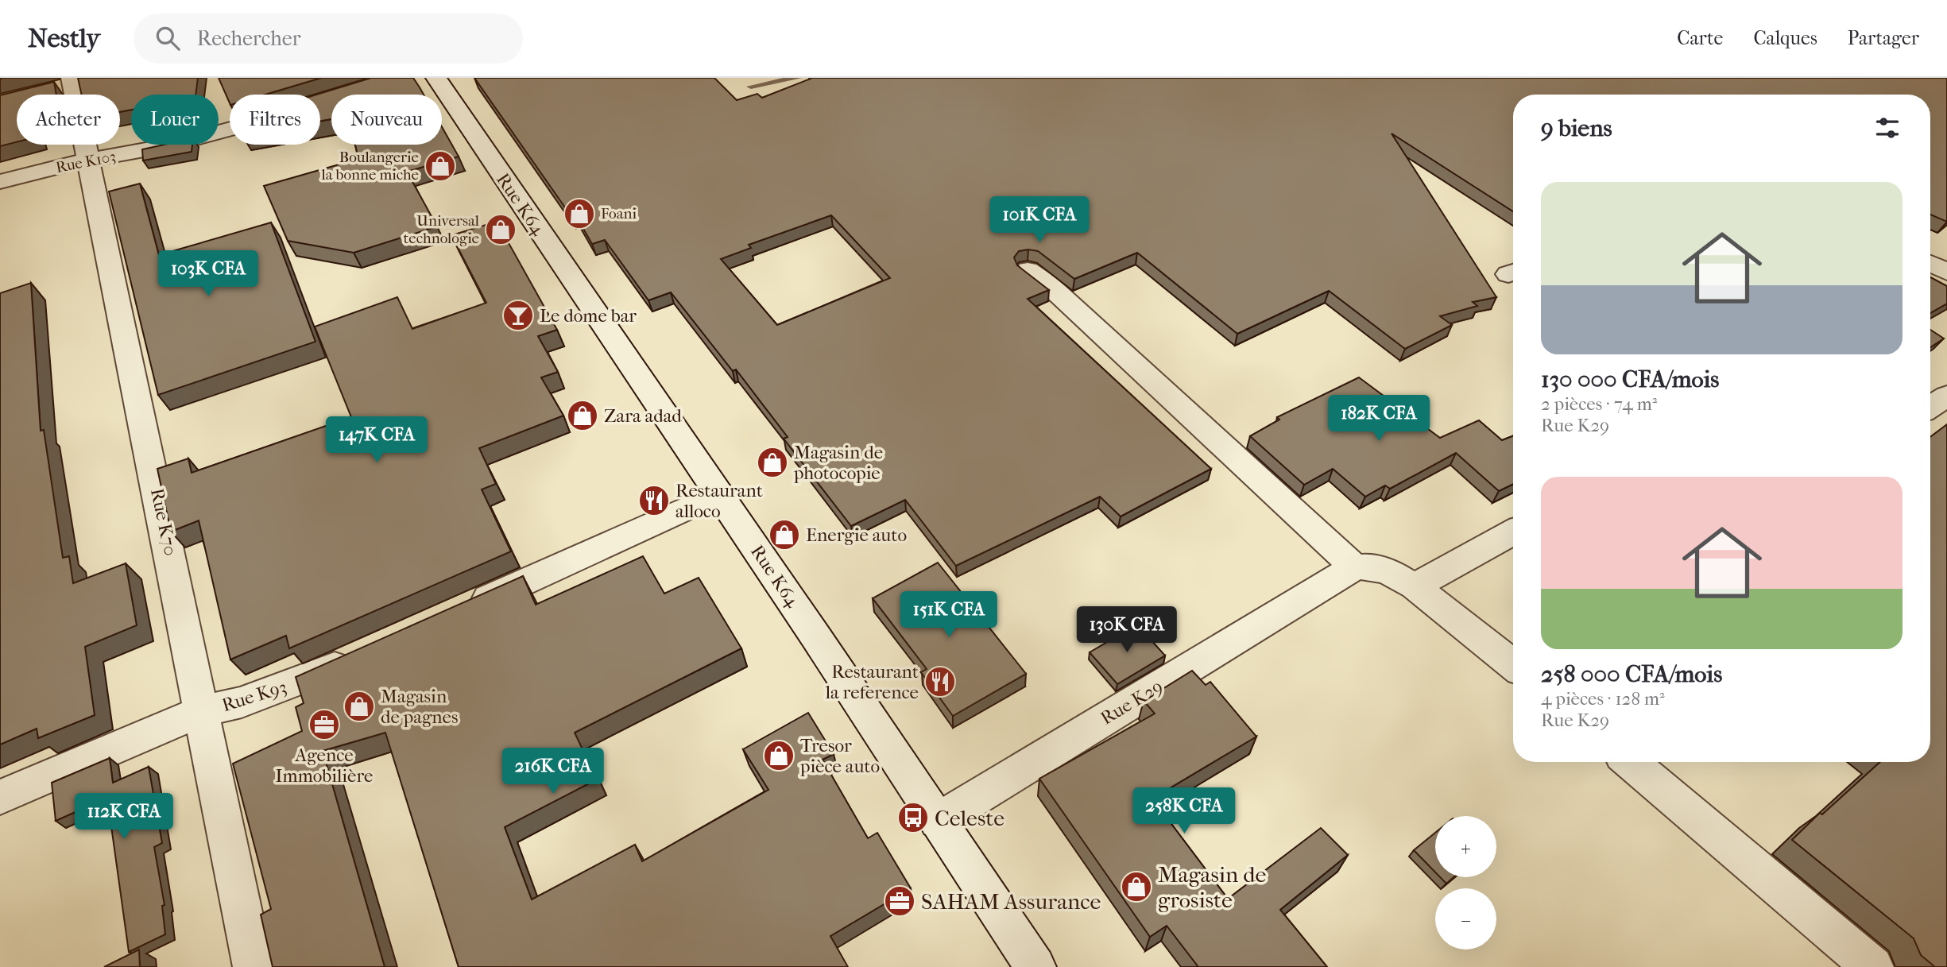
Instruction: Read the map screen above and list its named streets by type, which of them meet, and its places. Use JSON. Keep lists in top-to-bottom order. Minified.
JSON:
{"streets":{"street":["Rue K103","Rue K64","Rue K70","Rue K93","Rue K29"]},"crossings":[["Rue K103","Rue K70"],["Rue K64","Rue K29"],["Rue K70","Rue K93"]],"places":{"shop":["Boulangerie la bonne miche","Foani","Universal technologie","Zara adad","Magasin de photocopie","Energie auto","Magasin de pagnes","Tresor pièce auto","Magasin de grosiste"],"bar":["Le dome bar"],"restaurant":["Restaurant alloco","Restaurant la reference"],"office":["Agence Immobilière","SAHAM Assurance"],"bus stop":["Celeste"]},"page":{"header":"Nestly","search":"Rechercher","nav":["Carte","Calques","Partager"],"chip":["Acheter","Louer","Filtres","Nouveau"],"heading":"9 biens","list":[{"name":"130 000 CFA/mois","note":"2 pièces · 74 m² · Rue K29"},{"name":"258 000 CFA/mois","note":"4 pièces · 128 m² · Rue K29"}],"price":["101K CFA","103K CFA","182K CFA","147K CFA","151K CFA","130K CFA","216K CFA","258K CFA","112K CFA"],"map_buttons":["+","−"]}}
